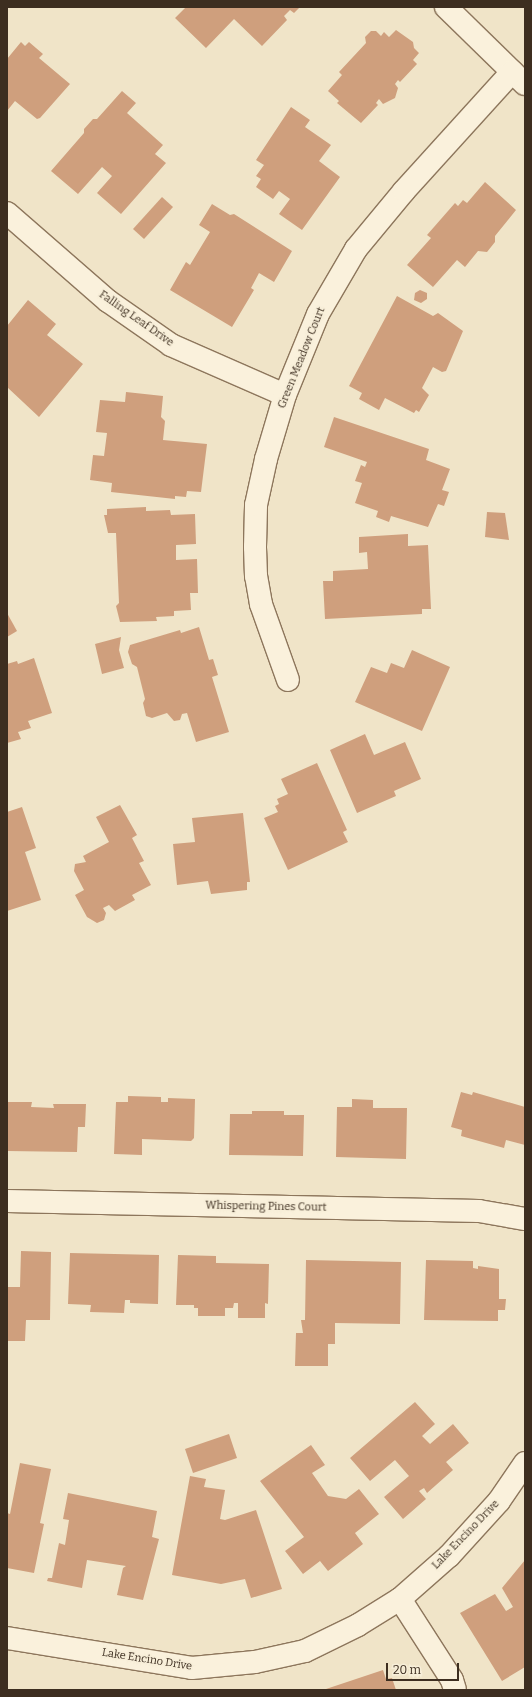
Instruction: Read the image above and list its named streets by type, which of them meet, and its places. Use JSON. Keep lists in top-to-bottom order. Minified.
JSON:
{"streets":{"street":["Falling Leaf Drive","Green Meadow Court","Whispering Pines Court","Lake Encino Drive"]},"crossings":[["Falling Leaf Drive","Green Meadow Court"]],"scale_bar":"20 m"}
